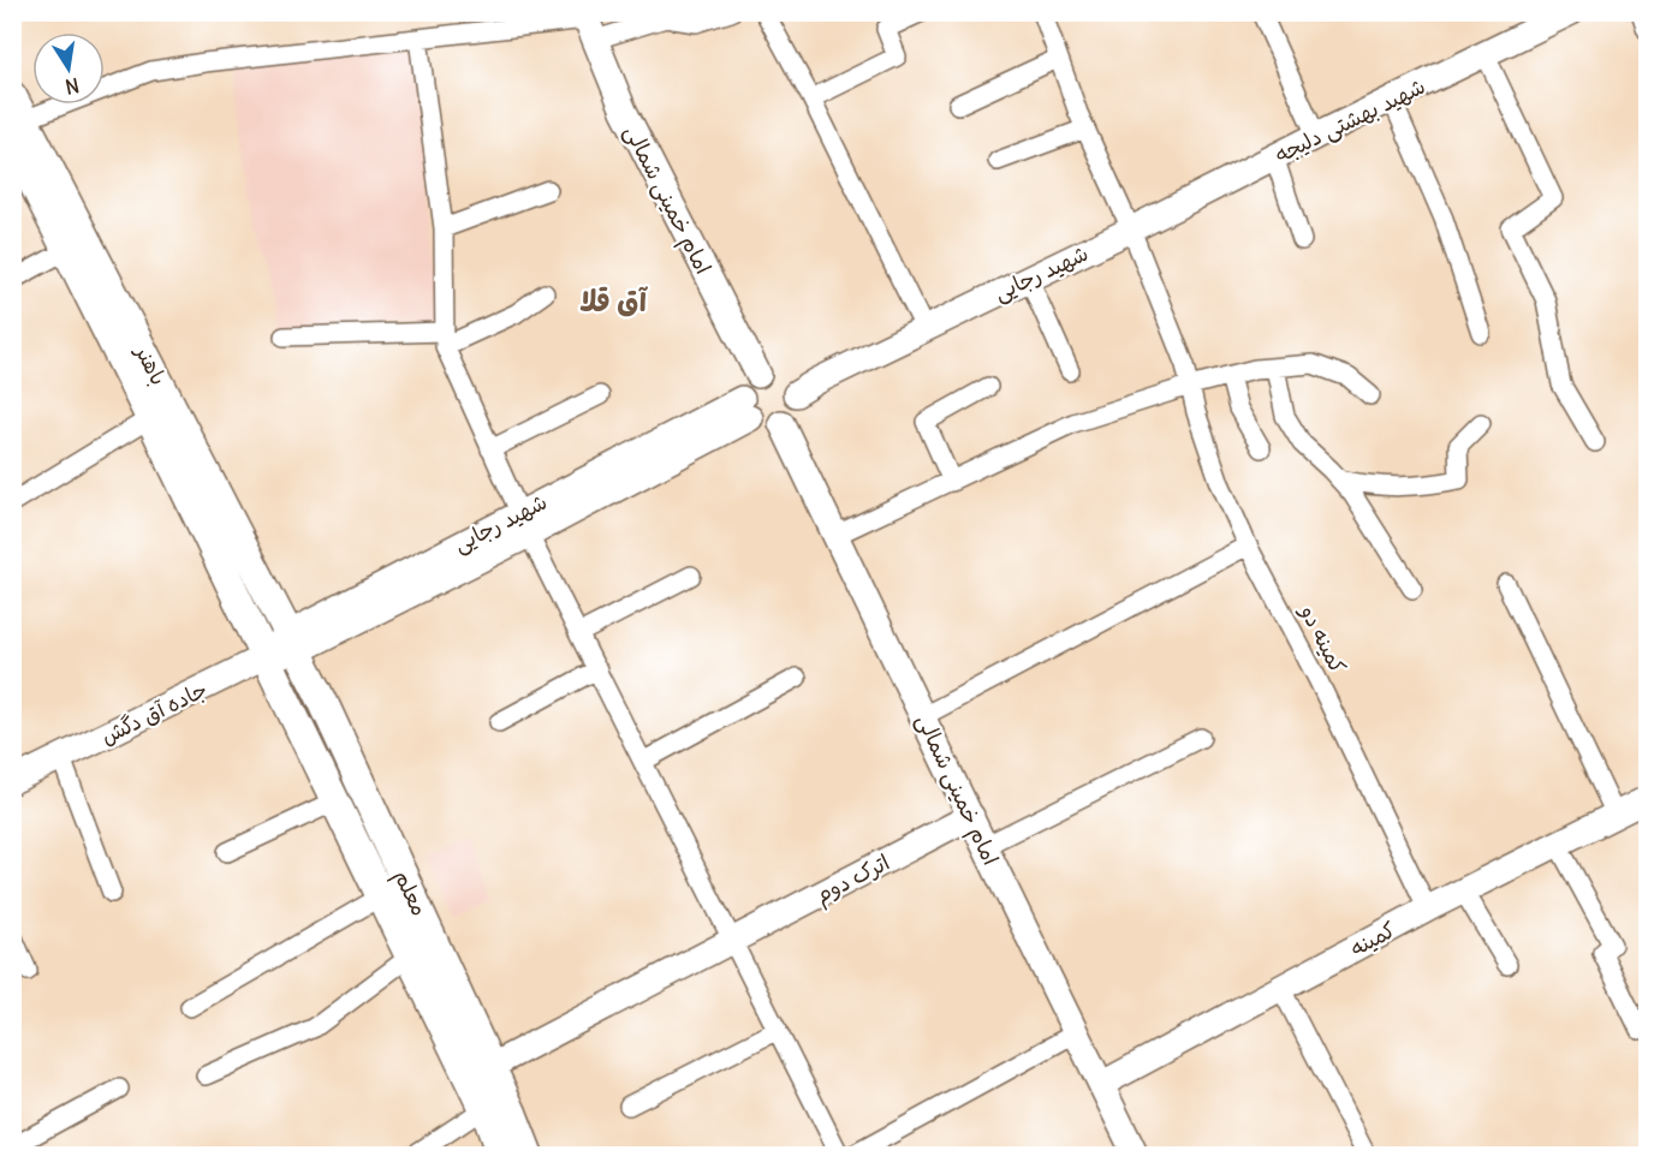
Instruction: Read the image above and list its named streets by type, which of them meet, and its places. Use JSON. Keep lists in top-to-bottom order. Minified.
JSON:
{"streets":{"main road":["شهید بهشتی دلیجه","امام خمینی شمالی","شهید رجایی","باهنر","جاده آق دگش","اترک دوم","معلم","کمینه"],"street":["کمینه دو"]},"crossings":[["شهید بهشتی دلیجه","شهید رجایی"],["شهید بهشتی دلیجه","کمینه دو"],["امام خمینی شمالی","شهید رجایی"],["امام خمینی شمالی","اترک دوم"],["امام خمینی شمالی","کمینه"],["شهید رجایی","باهنر"],["شهید رجایی","کمینه دو"],["شهید رجایی","جاده آق دگش"],["شهید رجایی","معلم"],["باهنر","جاده آق دگش"],["باهنر","معلم"],["کمینه دو","کمینه"],["جاده آق دگش","معلم"],["اترک دوم","معلم"]],"districts":["آق قلا"],"north":"bottom"}
